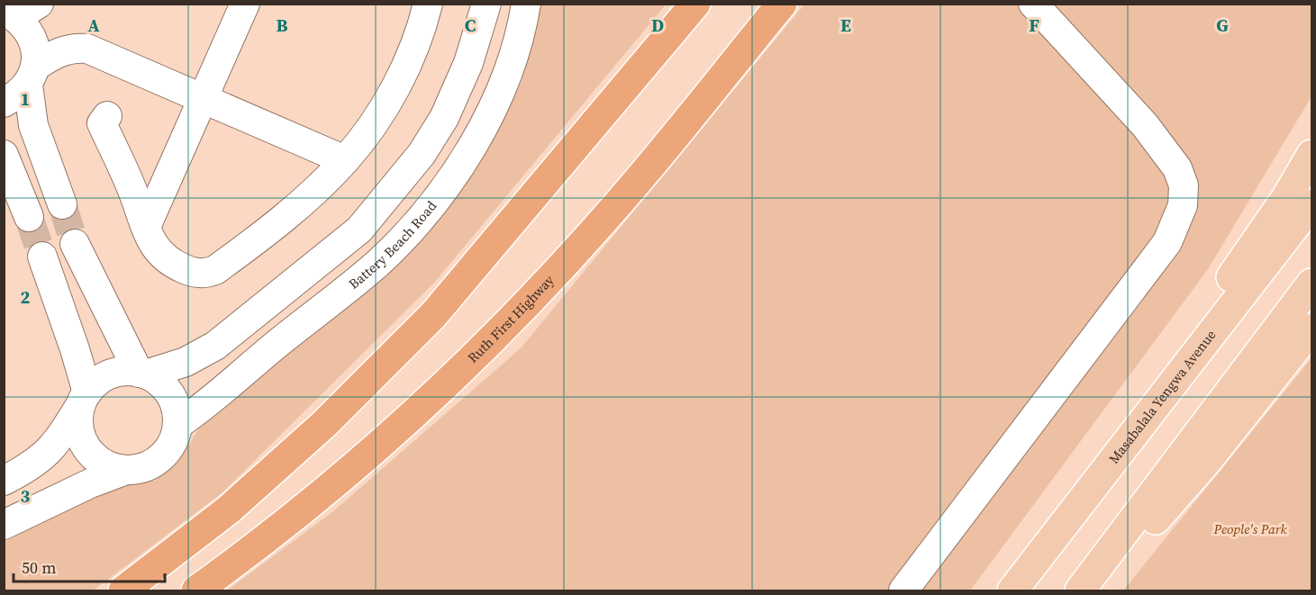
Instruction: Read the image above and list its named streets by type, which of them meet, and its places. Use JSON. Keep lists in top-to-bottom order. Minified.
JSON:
{"streets":{"highway":["Ruth First Highway"],"main road":["Masabalala Yengwa Avenue"],"street":["Battery Beach Road"]},"parks":["People's Park"],"scale_bar":"50 m","grid":{"columns":["A","B","C","D","E","F","G"],"rows":["1","2","3"]}}
